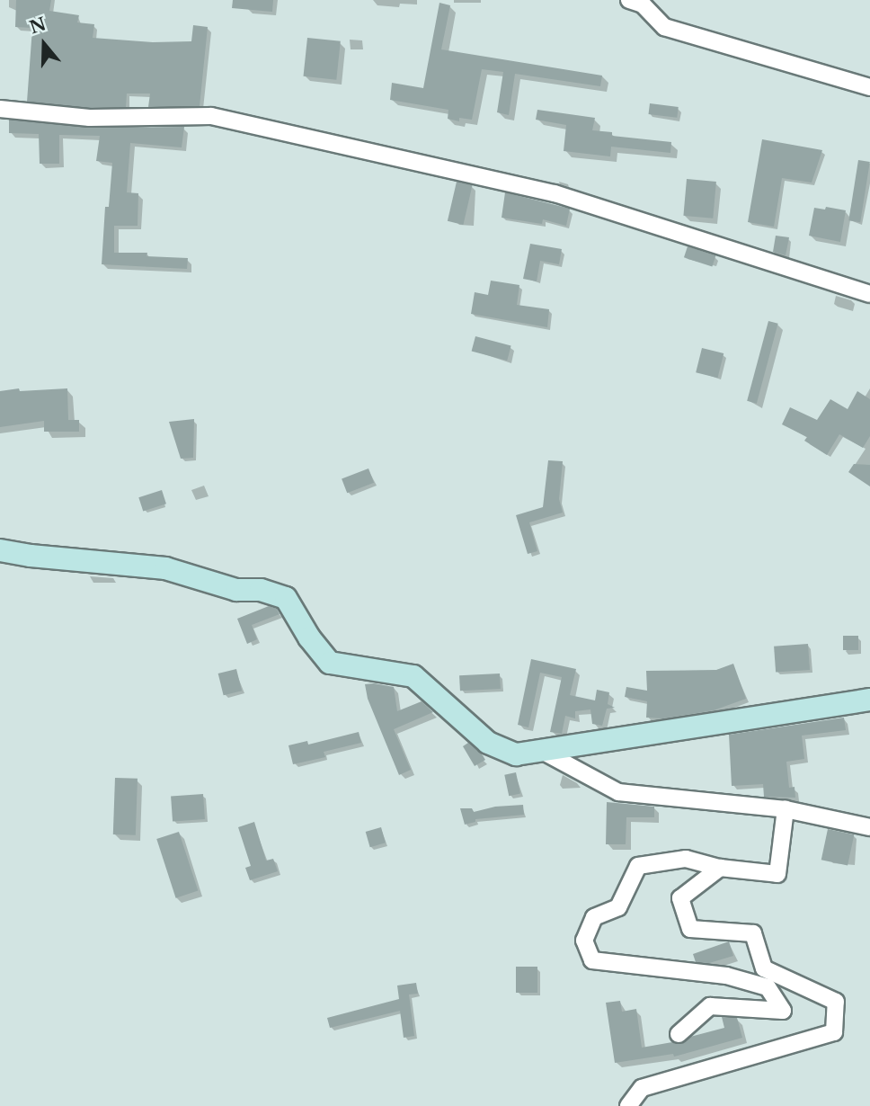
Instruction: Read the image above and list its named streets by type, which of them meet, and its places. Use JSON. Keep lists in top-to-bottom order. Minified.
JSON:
{"north":"top"}
